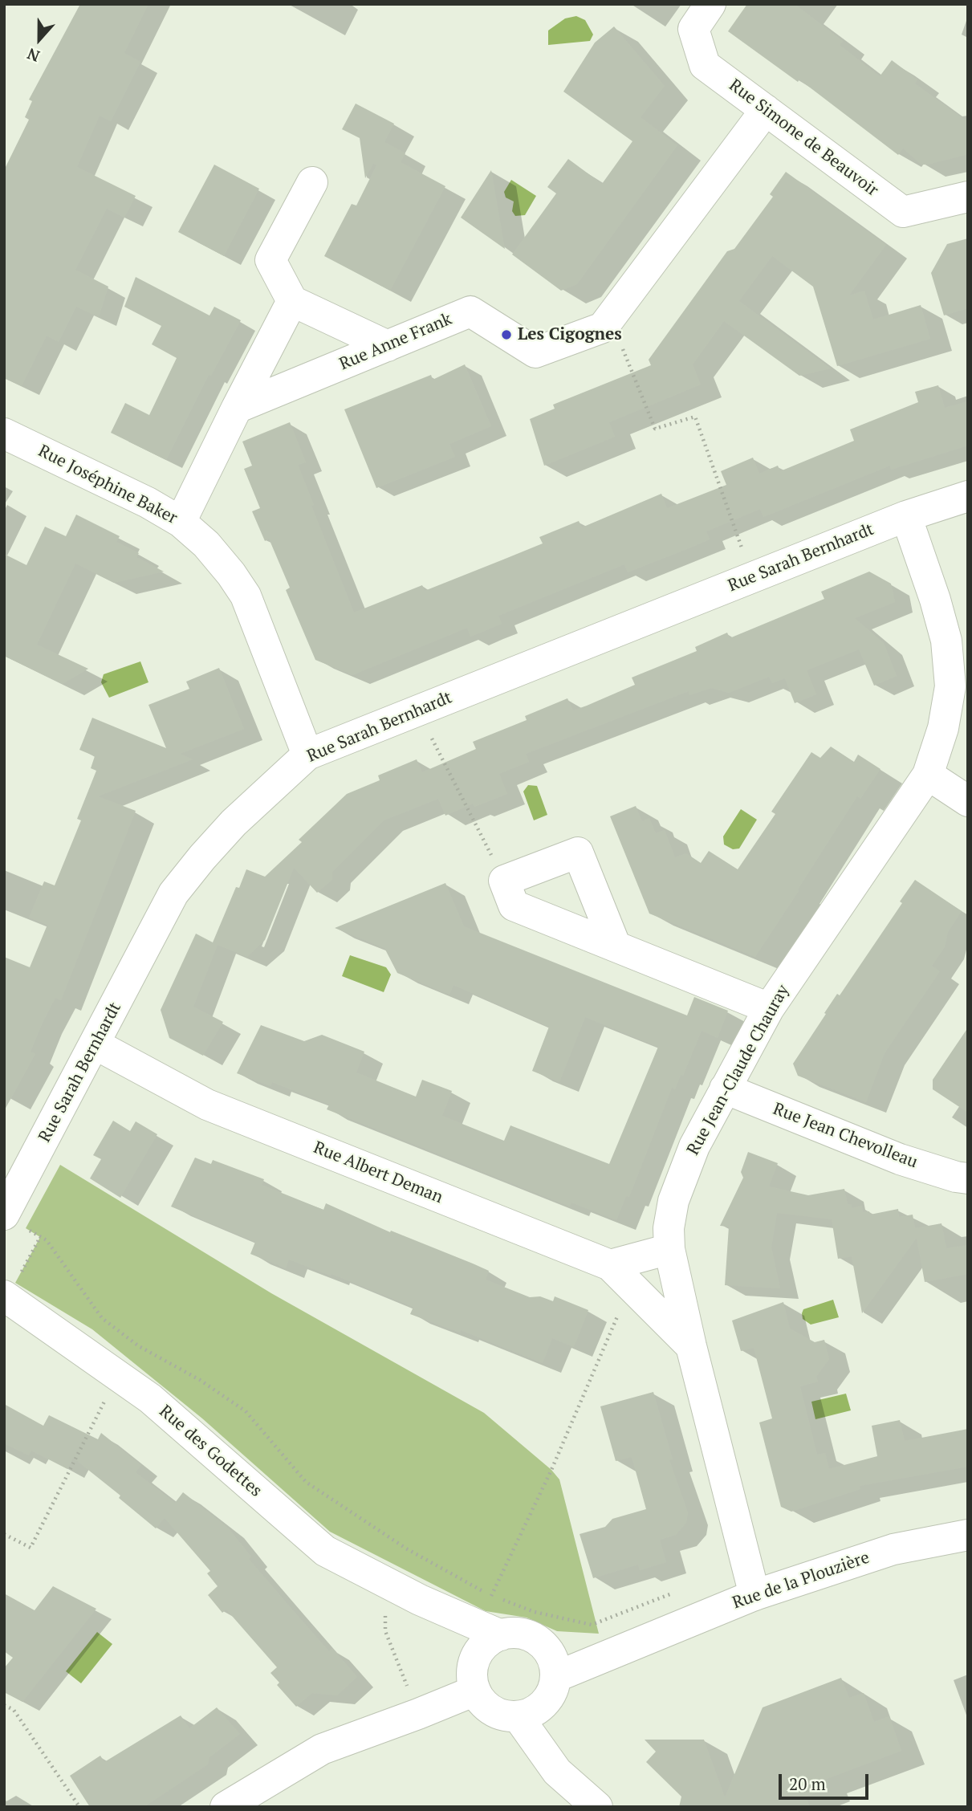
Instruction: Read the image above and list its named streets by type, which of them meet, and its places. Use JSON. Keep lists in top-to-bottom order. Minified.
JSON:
{"streets":{"street":["Rue Simone de Beauvoir","Rue Anne Frank","Rue Joséphine Baker","Rue Sarah Bernhardt","Rue Jean-Claude Chauray","Rue Jean Chevolleau","Rue Albert Deman","Rue des Godettes","Rue de la Plouzière"]},"crossings":[["Rue Joséphine Baker","Rue Sarah Bernhardt"],["Rue Sarah Bernhardt","Rue Jean-Claude Chauray"],["Rue Sarah Bernhardt","Rue Albert Deman"],["Rue Jean-Claude Chauray","Rue Jean Chevolleau"],["Rue Jean-Claude Chauray","Rue de la Plouzière"],["Rue des Godettes","Rue de la Plouzière"]],"places":["Les Cigognes"],"scale_bar":"20 m","north":"bottom"}
